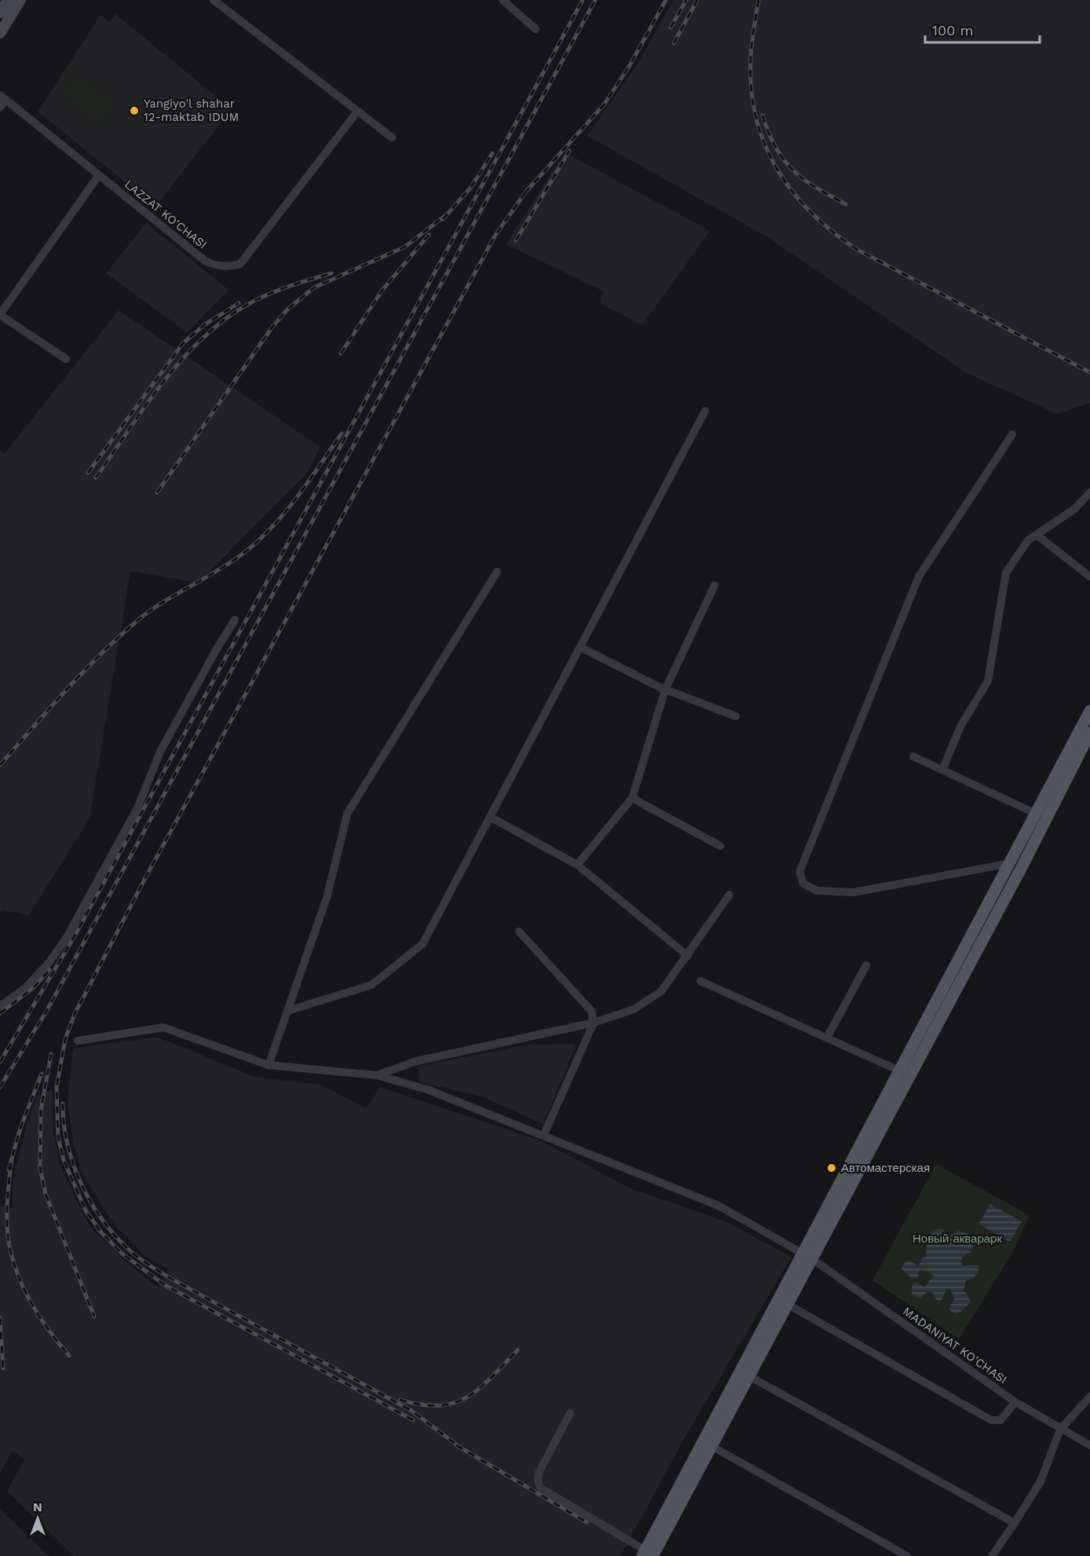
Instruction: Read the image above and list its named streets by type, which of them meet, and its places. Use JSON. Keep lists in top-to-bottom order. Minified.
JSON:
{"streets":{"street":["LAZZAT KO'CHASI","MADANIYAT KO'CHASI"]},"parks":["Новый акварарк"],"places":["Yangiyo'l shahar 12-maktab IDUM","Автомастерская"],"scale_bar":"100 m","north":"top"}
